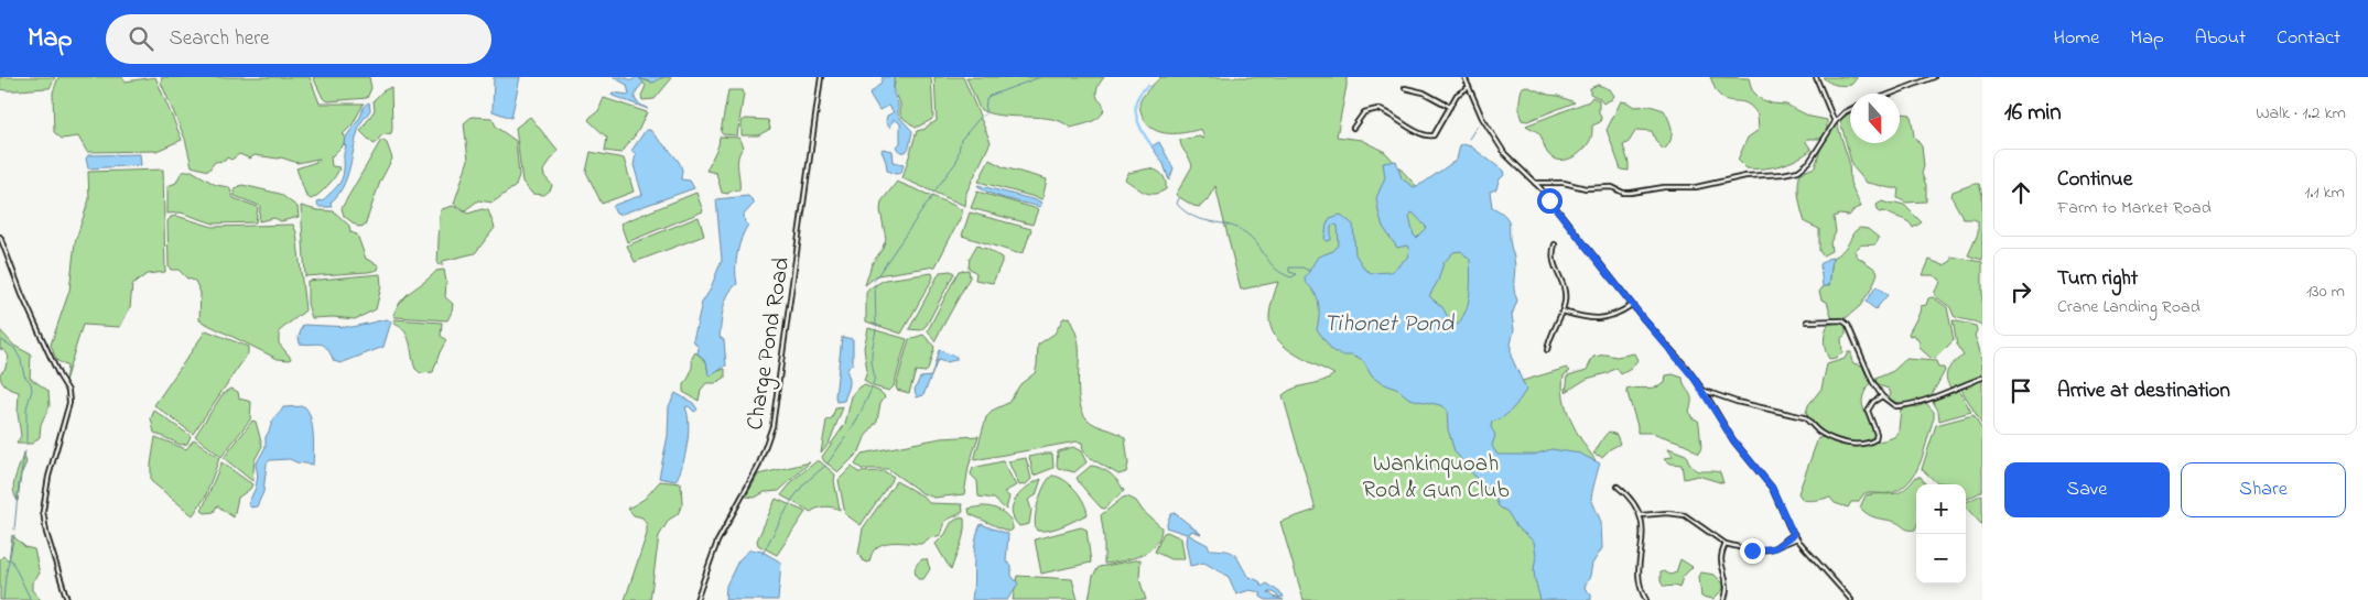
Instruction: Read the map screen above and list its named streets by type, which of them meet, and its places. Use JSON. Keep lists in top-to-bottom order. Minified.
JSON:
{"streets":{"street":["Charge Pond Road"]},"water":["Tihonet Pond"],"parks":["Wankinquoah Rod & Gun Club"],"north":"bottom","page":{"header":"Map","search":"Search here","nav":["Home","Map","About","Contact"],"heading":["16 min","Walk · 1.2 km"],"list":[["Continue","Farm to Market Road","1.1 km"],["Turn right","Crane Landing Road","130 m"],"Arrive at destination"],"buttons":["Save","Share"],"map_buttons":["+","−"]}}
